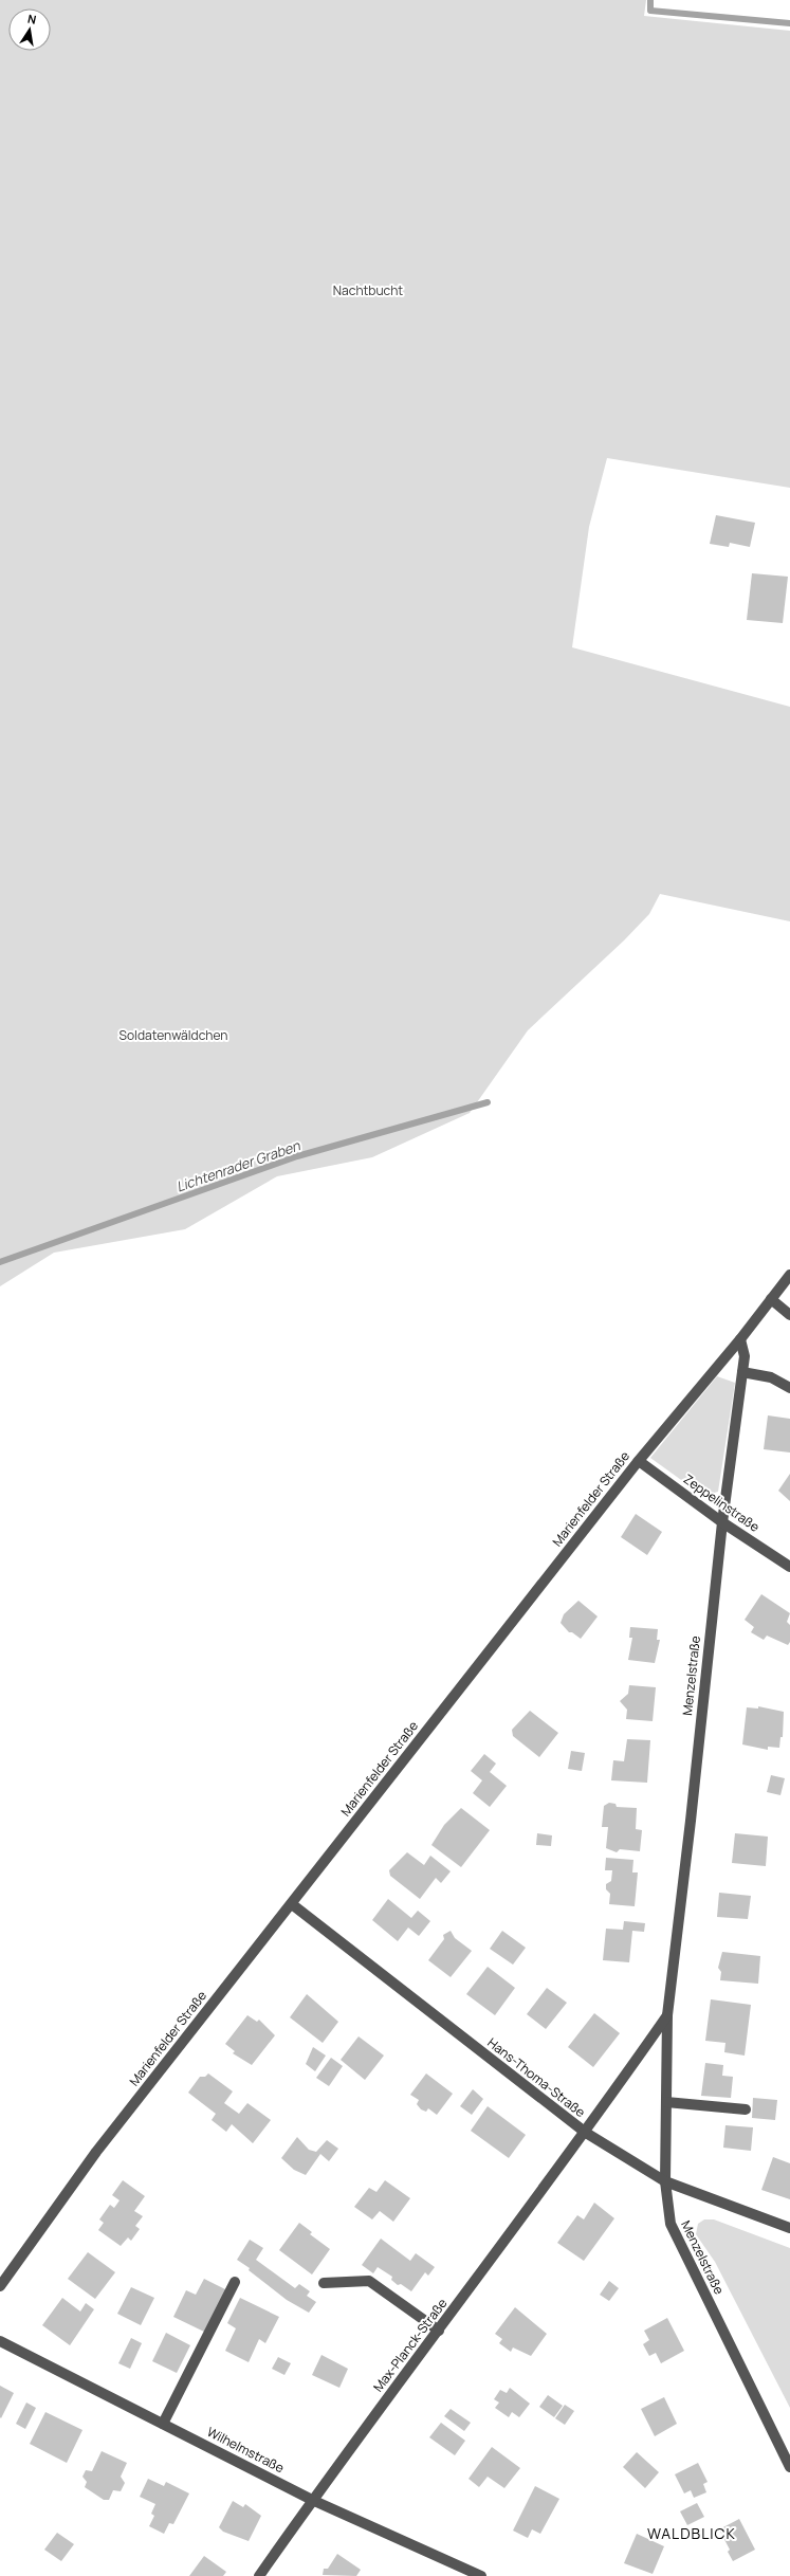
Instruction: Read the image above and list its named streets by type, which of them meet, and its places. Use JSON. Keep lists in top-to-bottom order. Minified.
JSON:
{"streets":{"street":["Marienfelder Straße","Zeppelinstraße","Menzelstraße","Hans-Thoma-Straße","Max-Planck-Straße","Wilhelmstraße"]},"crossings":[["Marienfelder Straße","Zeppelinstraße"],["Marienfelder Straße","Menzelstraße"],["Marienfelder Straße","Hans-Thoma-Straße"],["Zeppelinstraße","Menzelstraße"],["Menzelstraße","Hans-Thoma-Straße"],["Menzelstraße","Max-Planck-Straße"],["Hans-Thoma-Straße","Max-Planck-Straße"],["Max-Planck-Straße","Wilhelmstraße"]],"districts":["WALDBLICK"],"water":["Lichtenrader Graben"],"parks":["Nachtbucht","Soldatenwäldchen"],"north":"top"}
